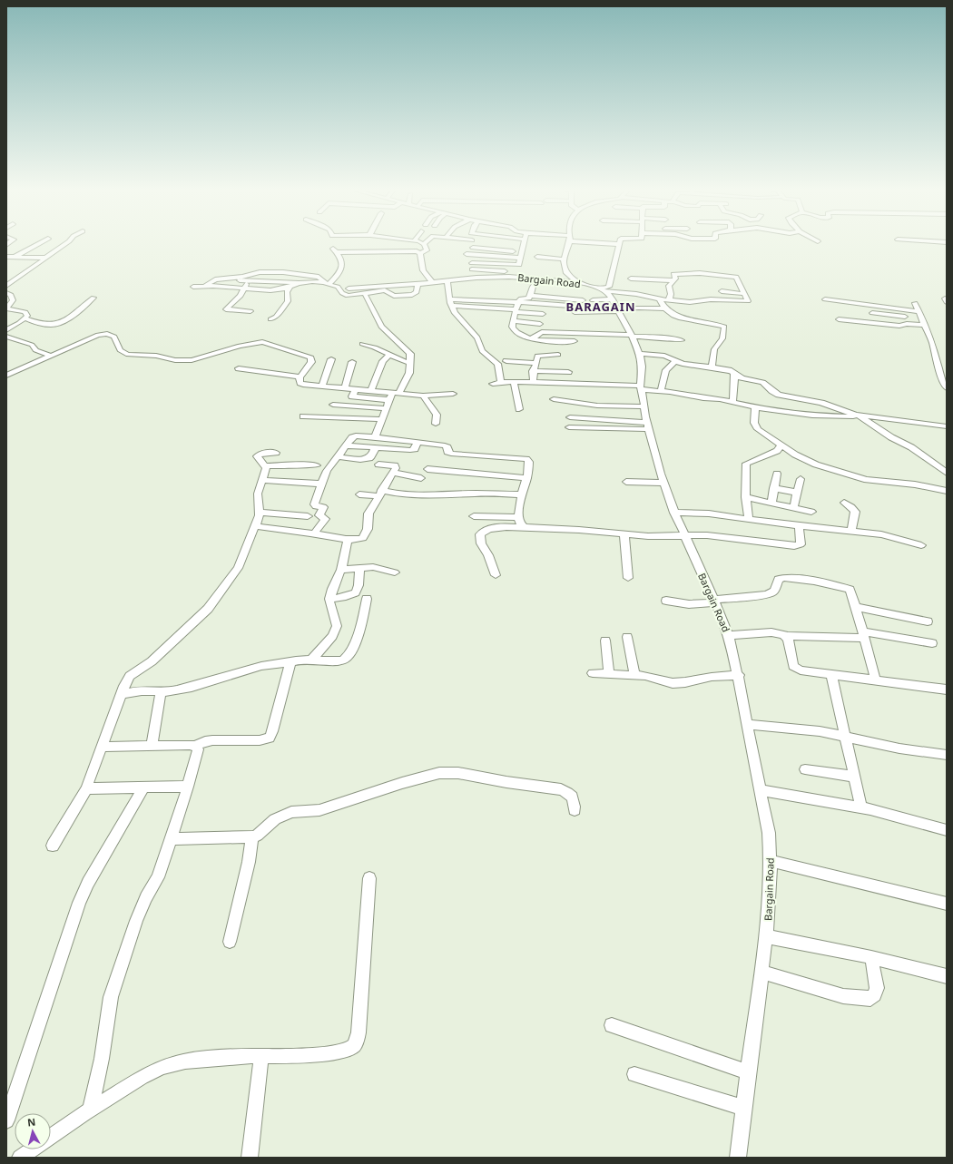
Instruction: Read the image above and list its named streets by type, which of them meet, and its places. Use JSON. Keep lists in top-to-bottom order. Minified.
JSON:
{"streets":{"street":["Bargain Road"]},"districts":["BARAGAIN"],"north":"top"}
